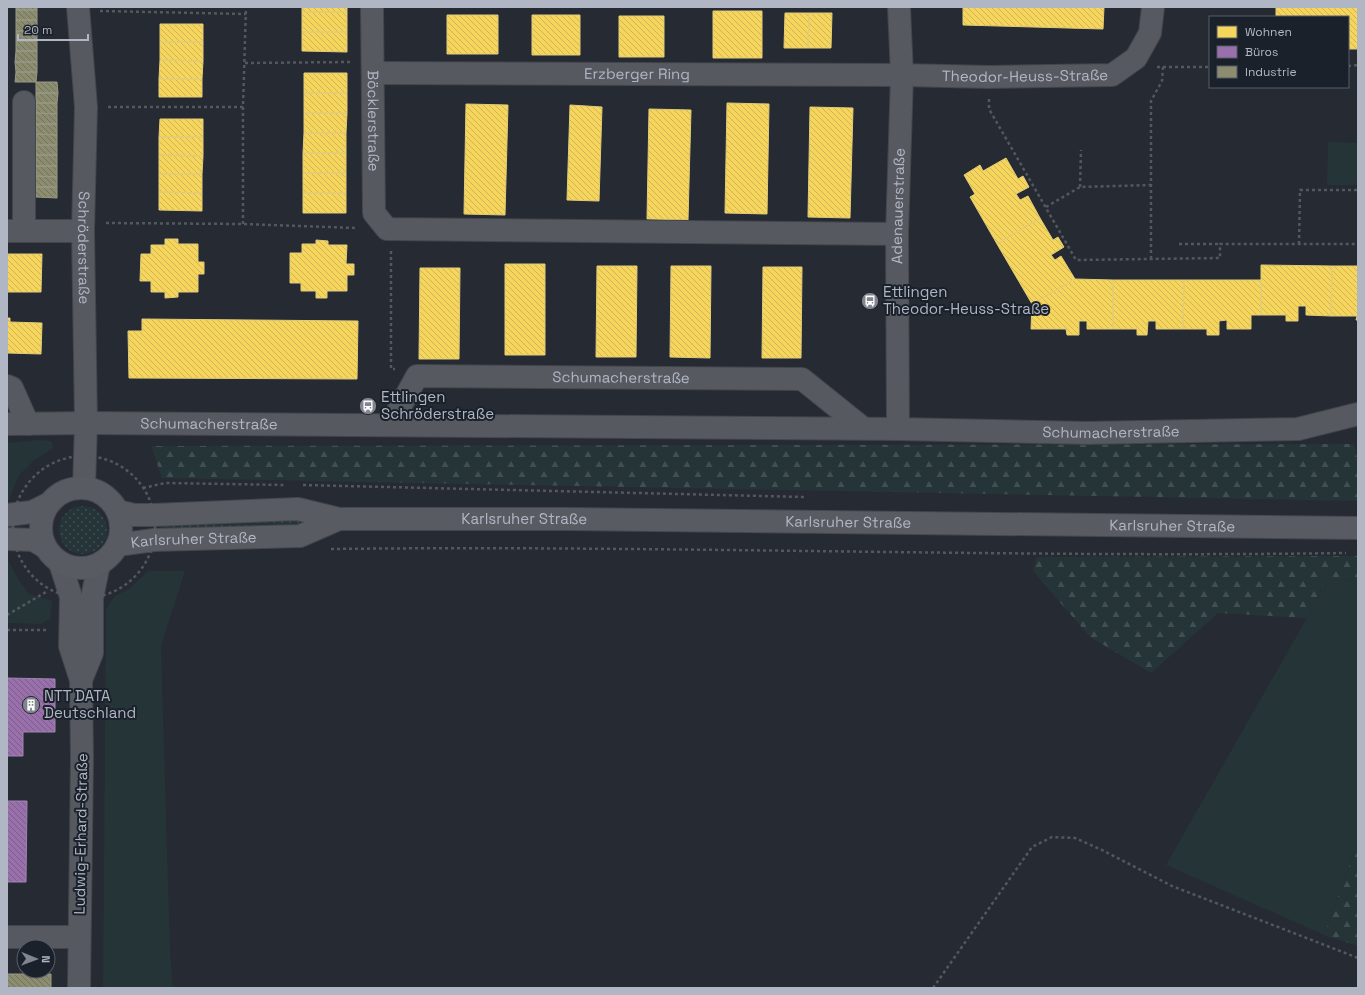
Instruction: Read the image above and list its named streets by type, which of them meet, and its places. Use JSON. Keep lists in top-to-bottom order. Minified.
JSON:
{"streets":{"main road":["Karlsruher Straße"],"street":["Erzberger Ring","Theodor-Heuss-Straße","Böcklerstraße","Adenauerstraße","Schröderstraße","Schumacherstraße","Ludwig-Erhard-Straße"]},"crossings":[["Erzberger Ring","Theodor-Heuss-Straße"],["Erzberger Ring","Böcklerstraße"],["Erzberger Ring","Adenauerstraße"],["Theodor-Heuss-Straße","Adenauerstraße"],["Adenauerstraße","Schumacherstraße"],["Schröderstraße","Schumacherstraße"],["Schröderstraße","Karlsruher Straße"],["Schröderstraße","Ludwig-Erhard-Straße"],["Karlsruher Straße","Ludwig-Erhard-Straße"]],"places":{"bus stop":["Ettlingen Theodor-Heuss-Straße","Ettlingen Schröderstraße"],"building":["NTT DATA Deutschland"]},"legend":["Wohnen","Büros","Industrie"],"scale_bar":"20 m","north":"right"}
